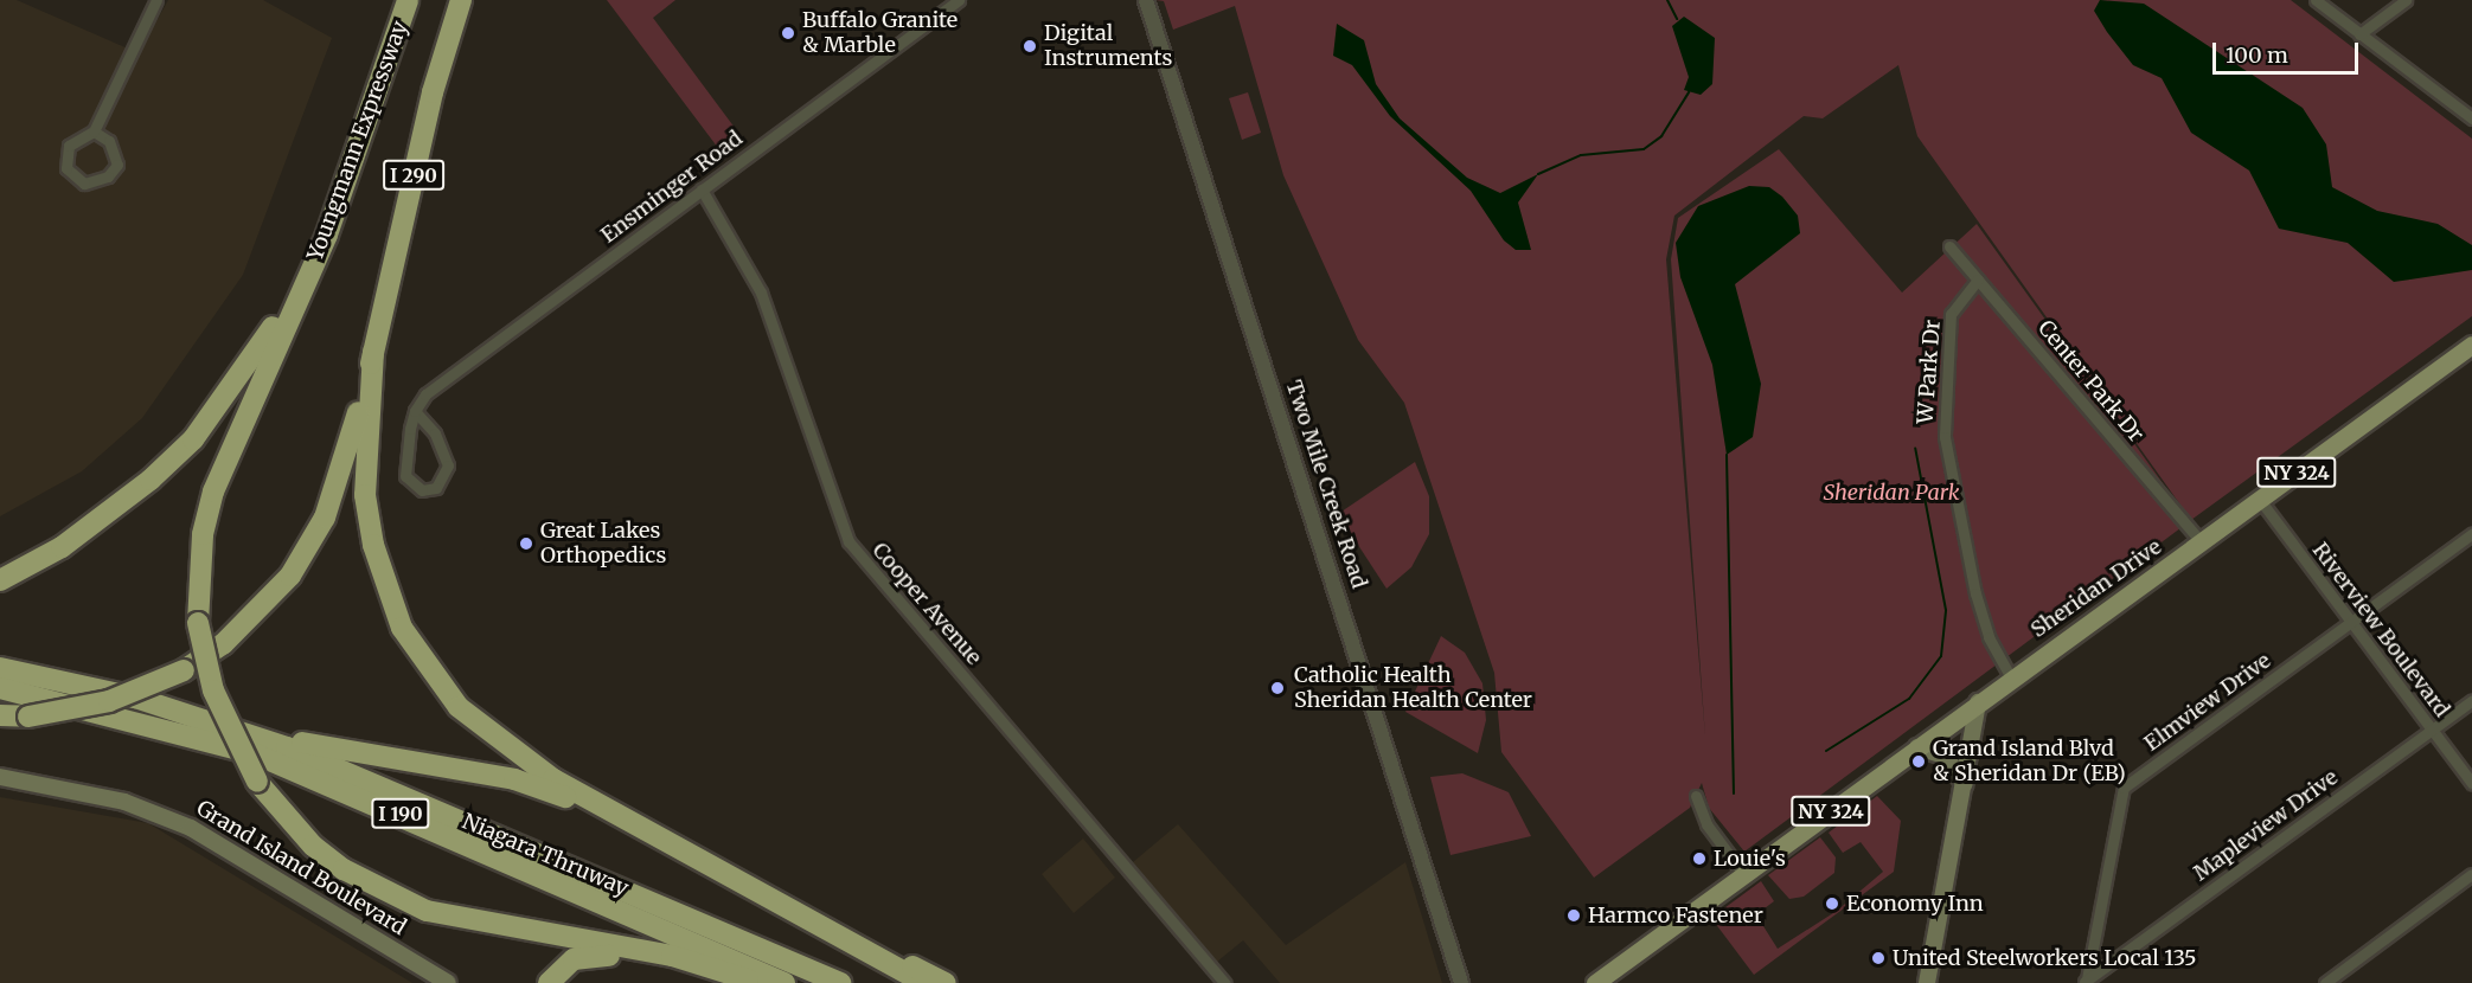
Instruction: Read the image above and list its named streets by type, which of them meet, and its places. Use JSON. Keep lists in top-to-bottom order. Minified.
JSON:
{"streets":{"highway":["Youngmann Expressway","I 290","I 190","Niagara Thruway"],"main road":["NY 324","Sheridan Drive","Grand Island Boulevard"],"street":["Ensminger Road","W Park Dr","Center Park Dr","Two Mile Creek Road","Cooper Avenue","Riverview Boulevard","Elmview Drive","Mapleview Drive"]},"crossings":[["Ensminger Road","Cooper Avenue"],["W Park Dr","Center Park Dr"],["W Park Dr","Sheridan Drive"],["Center Park Dr","Sheridan Drive"],["NY 324","Sheridan Drive"],["Sheridan Drive","Riverview Boulevard"],["Riverview Boulevard","Elmview Drive"],["Riverview Boulevard","Mapleview Drive"],["Elmview Drive","Mapleview Drive"]],"parks":["Sheridan Park"],"places":["Buffalo Granite & Marble","Digital Instruments","Great Lakes Orthopedics","Catholic Health Sheridan Health Center","Grand Island Blvd & Sheridan Dr (EB)","Louie's","Economy Inn","Harmco Fastener","United Steelworkers Local 135"],"scale_bar":"100 m"}
